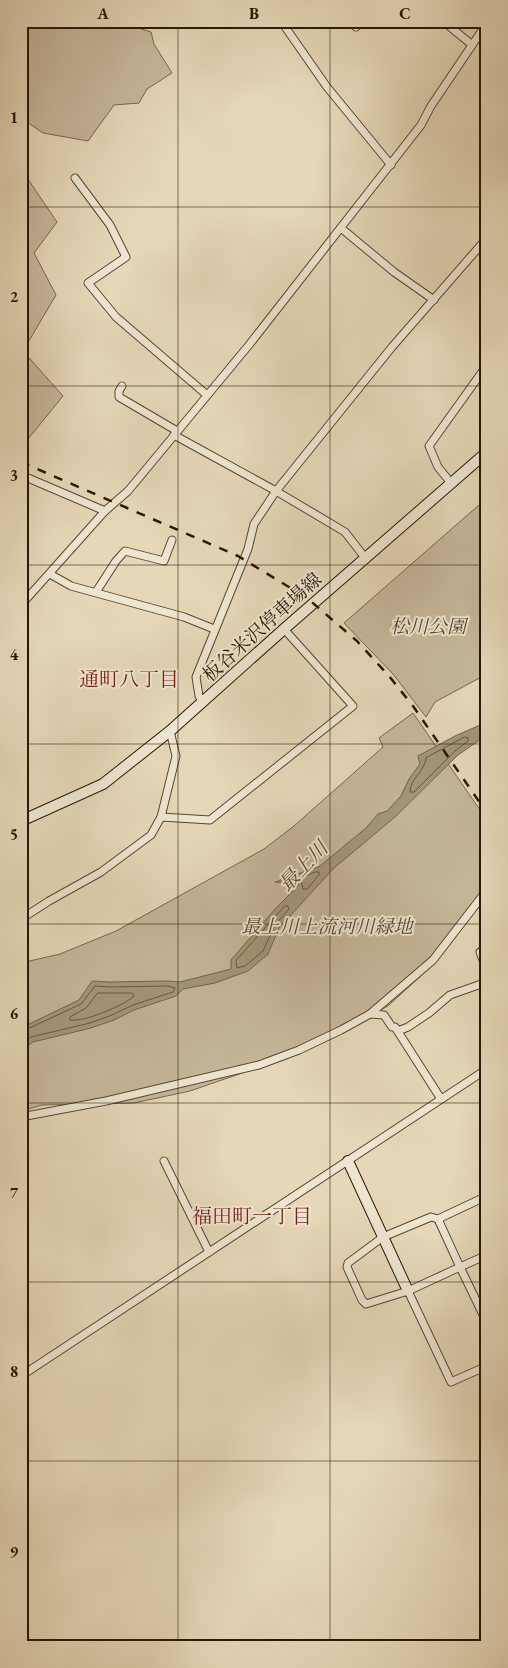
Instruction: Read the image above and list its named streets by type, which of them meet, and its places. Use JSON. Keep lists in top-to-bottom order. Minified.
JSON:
{"streets":{"main road":["板谷米沢停車場線"]},"districts":["通町八丁目","福田町一丁目"],"water":["最上川"],"parks":["松川公園","最上川上流河川緑地"],"grid":{"columns":["A","B","C"],"rows":["1","2","3","4","5","6","7","8","9"]}}
